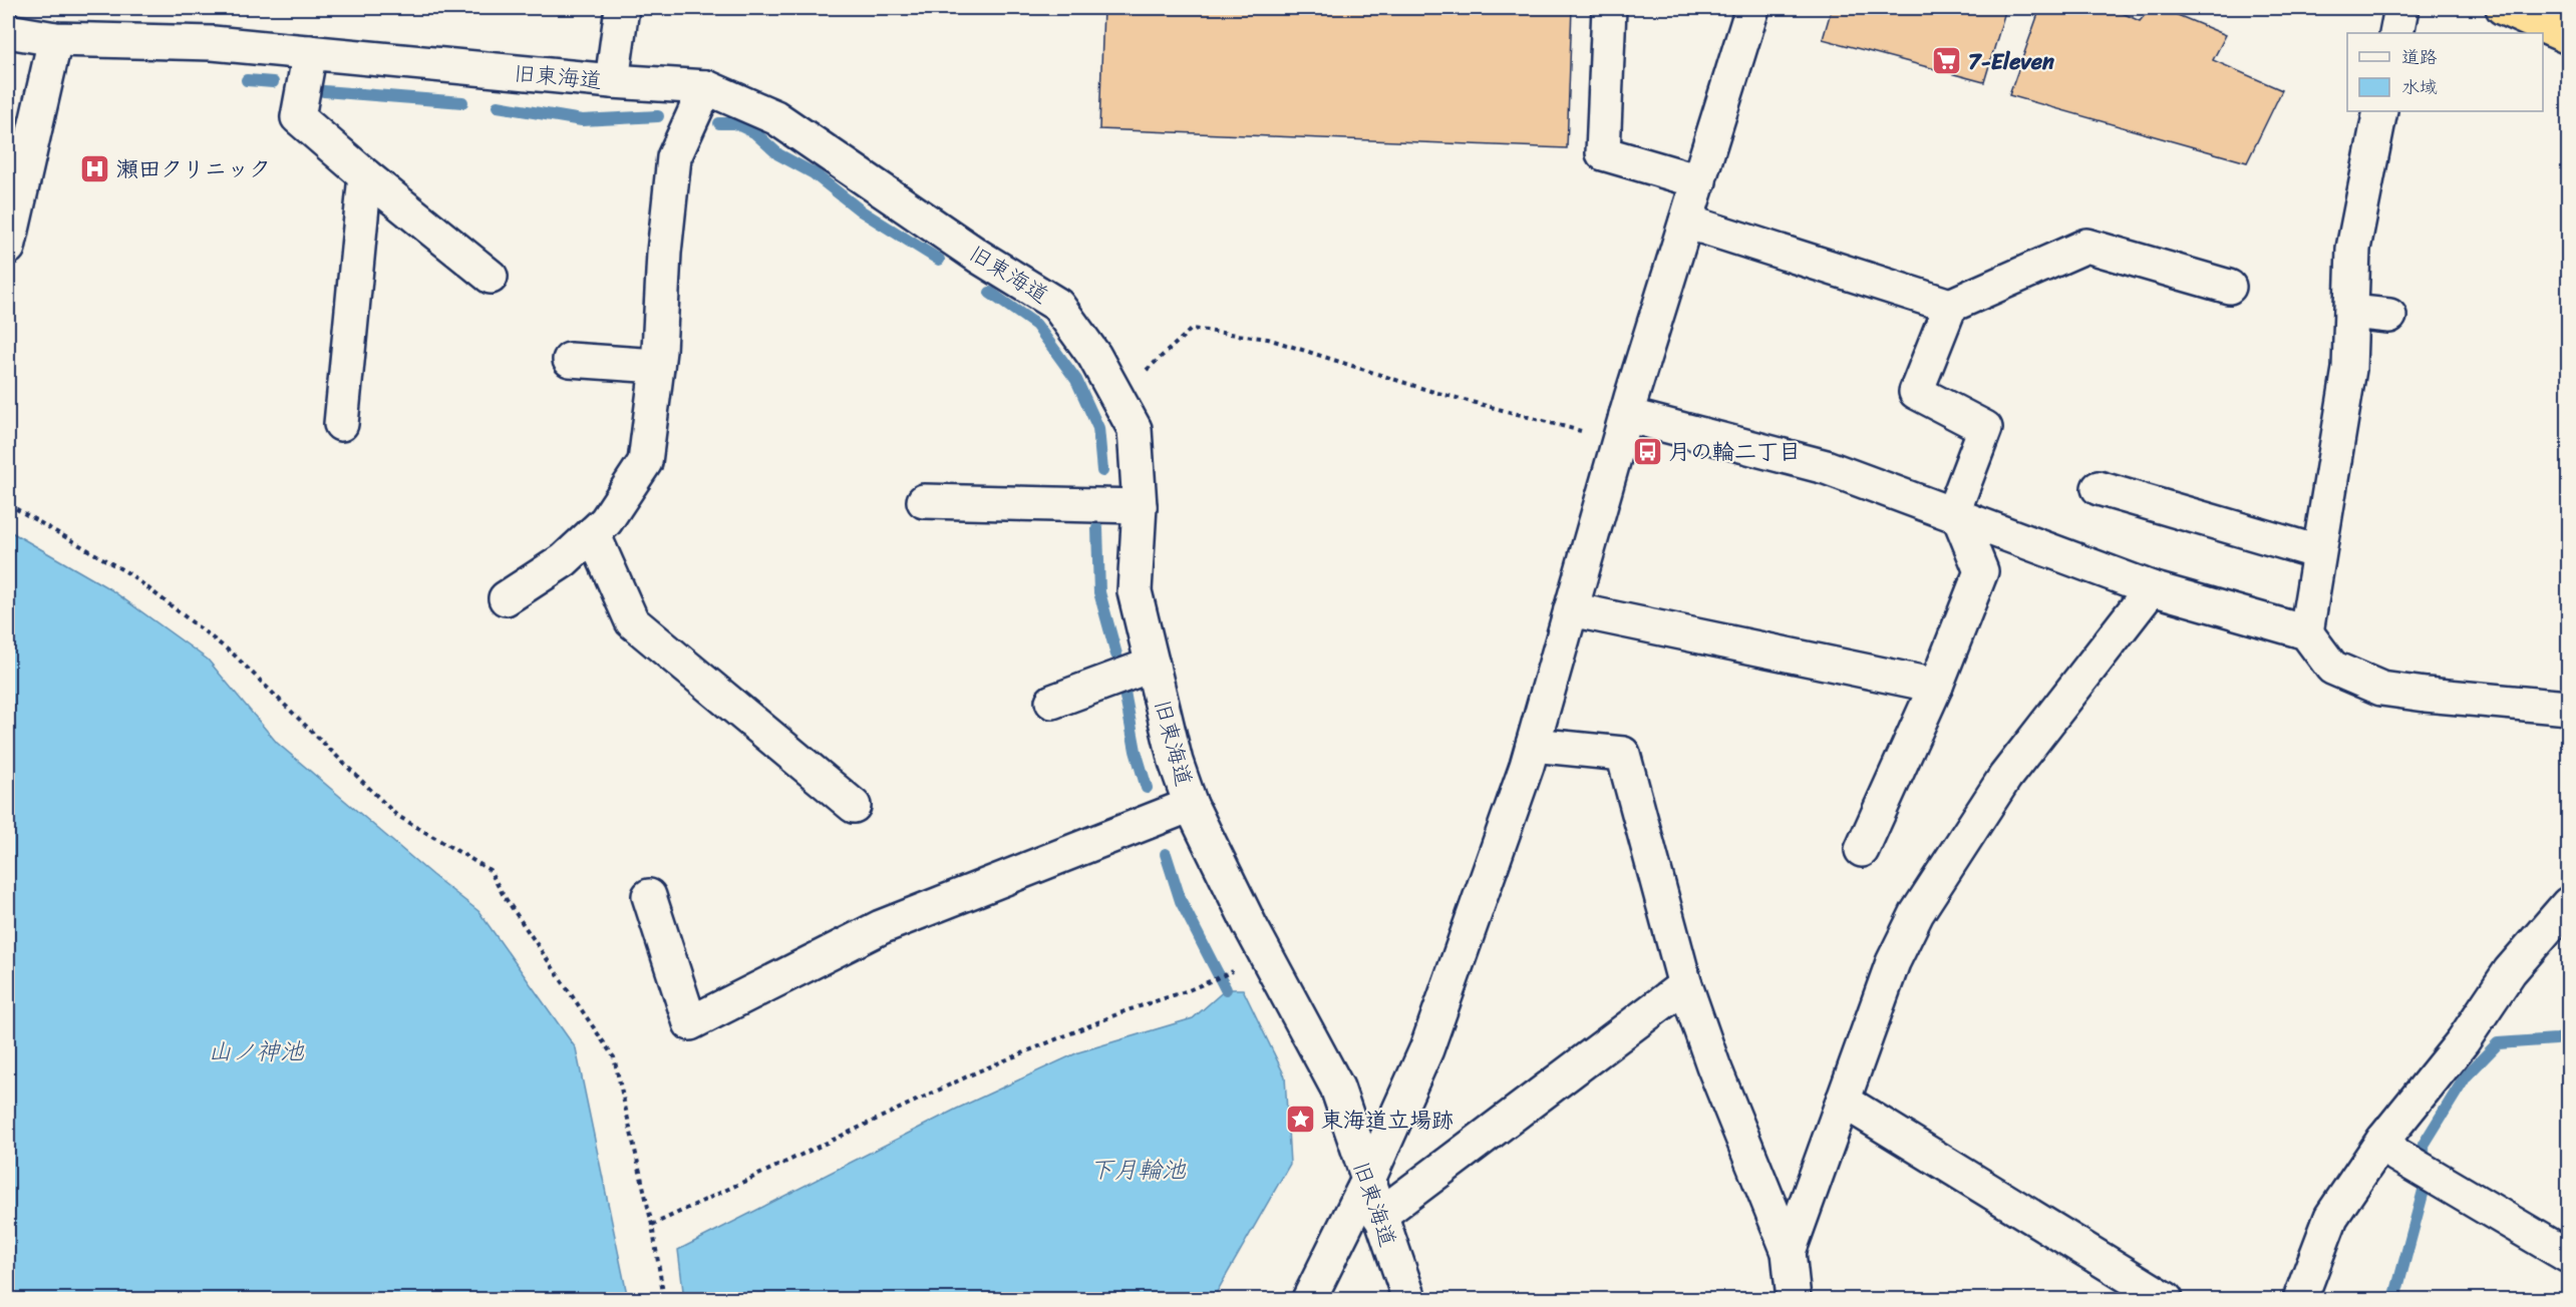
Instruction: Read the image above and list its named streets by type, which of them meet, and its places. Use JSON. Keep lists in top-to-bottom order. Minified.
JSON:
{"streets":{"street":["旧東海道"]},"water":["山ノ神池","下月輪池"],"places":{"supermarket":["7-Eleven"],"hospital":["瀬田クリニック"],"bus stop":["月の輪二丁目"],"place":["東海道立場跡"]},"legend":["道路","水域"]}
